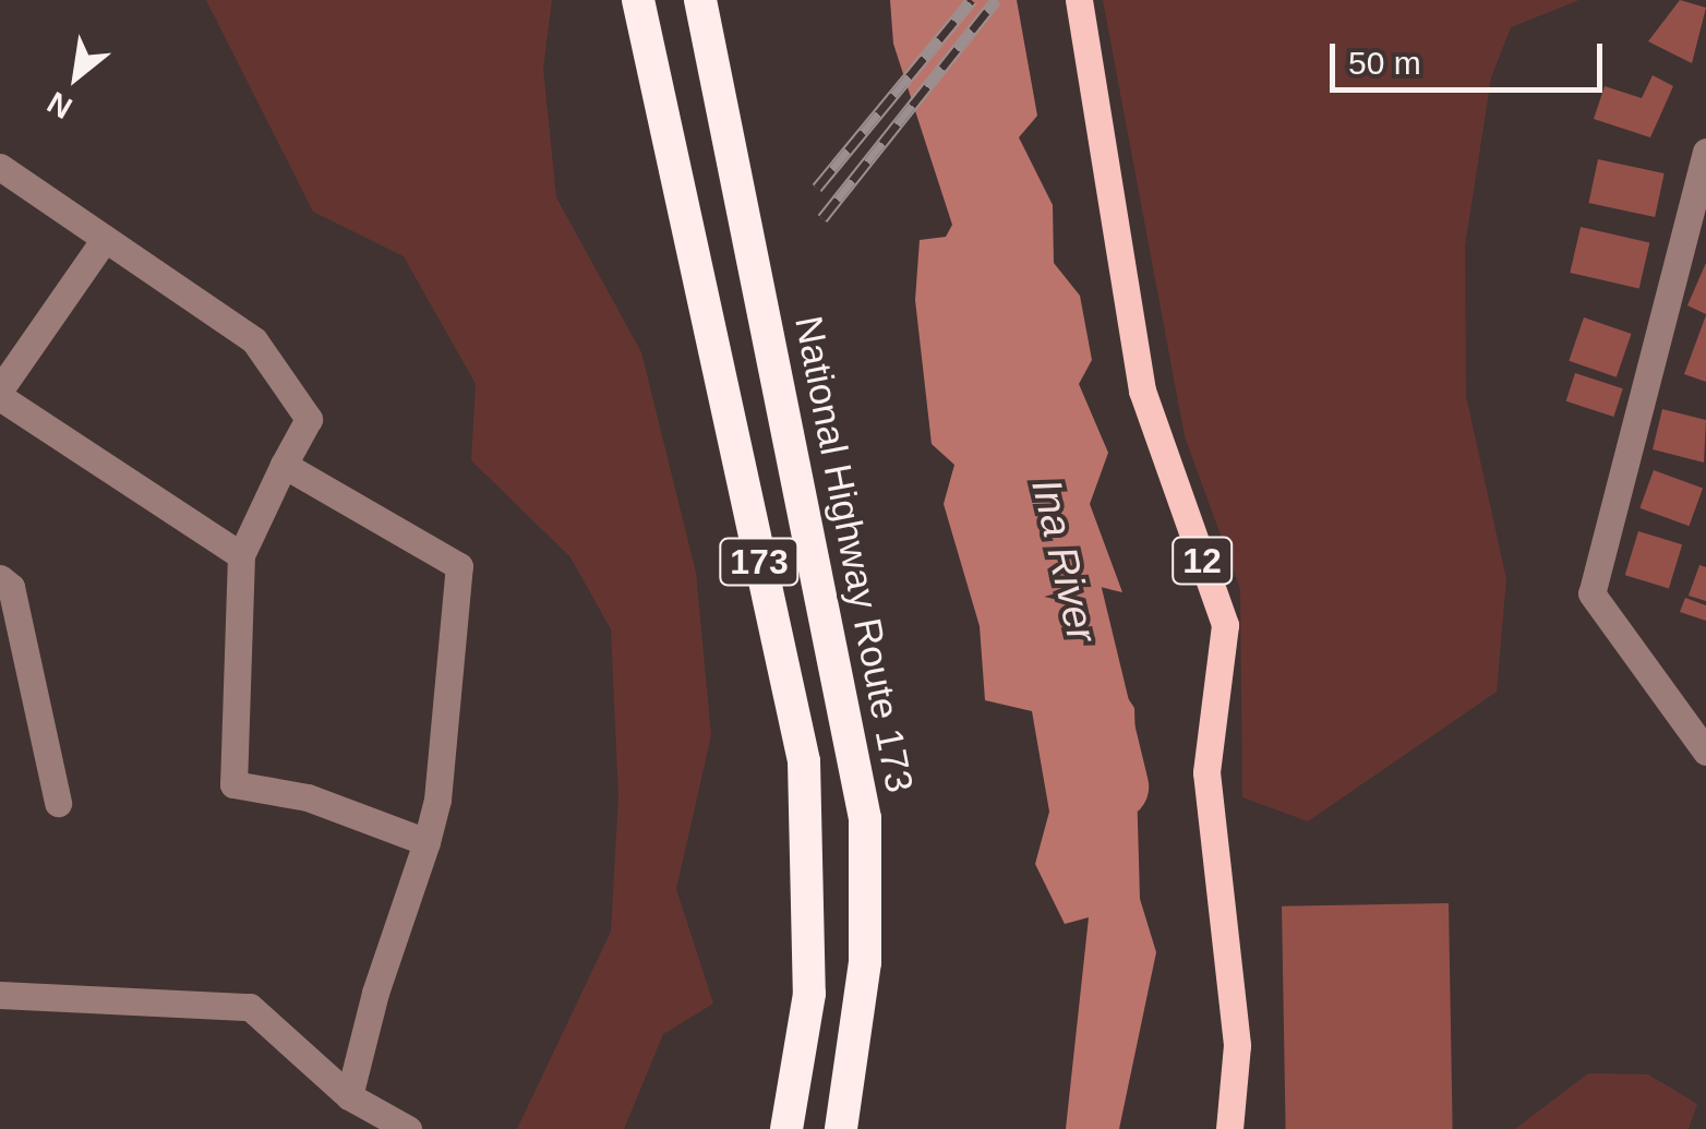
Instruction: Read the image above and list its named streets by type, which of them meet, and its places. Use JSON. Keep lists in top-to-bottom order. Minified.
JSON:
{"streets":{"highway":["National Highway Route 173","173"],"main road":["12"]},"water":["Ina River"],"scale_bar":"50 m","north":"bottom left"}
